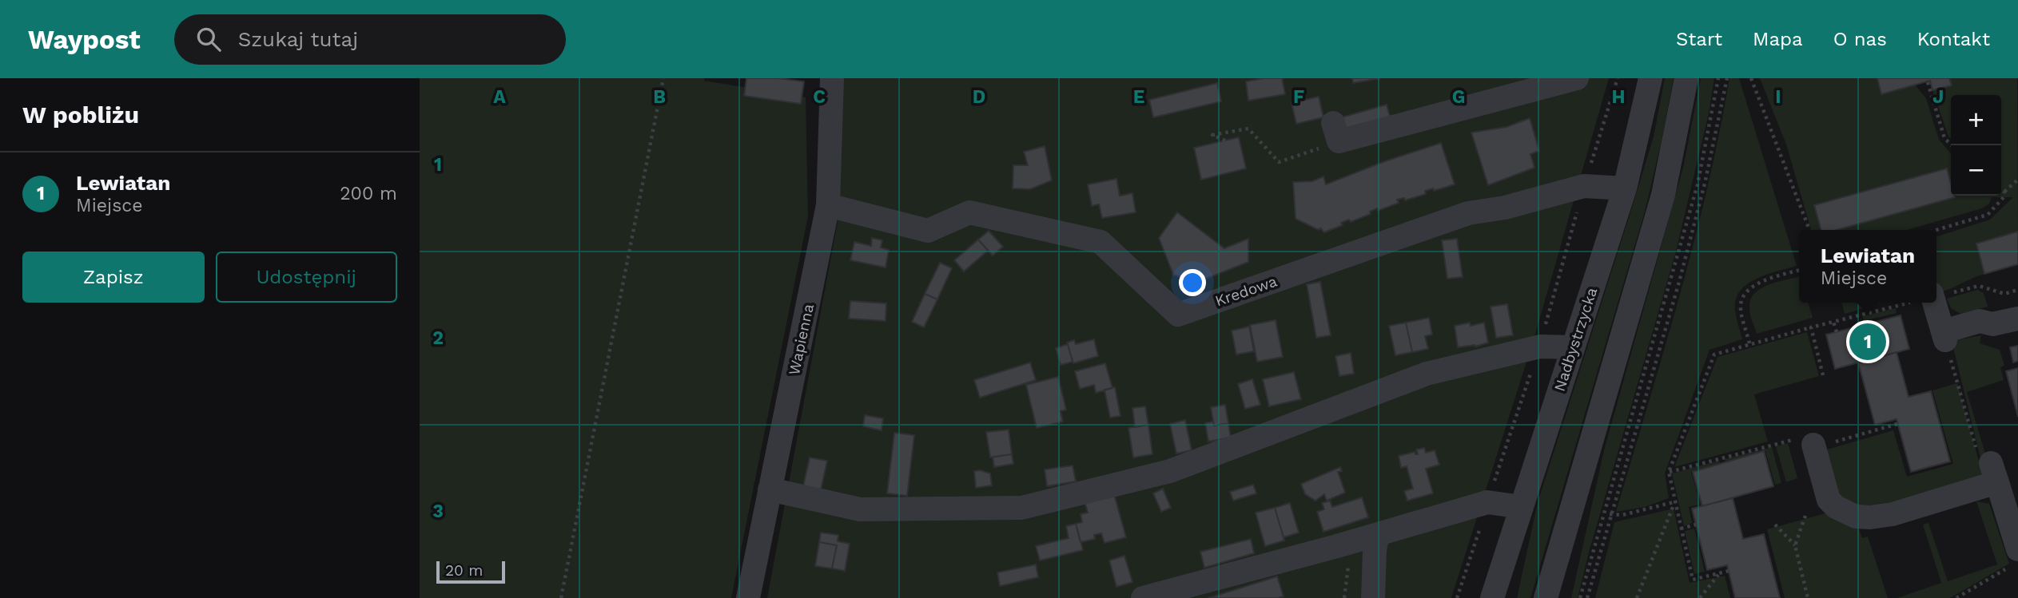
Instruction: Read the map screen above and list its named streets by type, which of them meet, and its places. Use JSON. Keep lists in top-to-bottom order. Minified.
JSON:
{"streets":{"street":["Kredowa","Wapienna","Nadbystrzycka"]},"crossings":[["Kredowa","Wapienna"],["Kredowa","Nadbystrzycka"]],"scale_bar":"20 m","page":{"header":"Waypost","search":"Szukaj tutaj","nav":["Start","Mapa","O nas","Kontakt"],"heading":"W pobliżu","map_buttons":["+","−"],"list":[{"mark":"1","name":"Lewiatan","note":"Miejsce","value":"200 m"}],"popup":["Lewiatan","Miejsce"],"buttons":["Zapisz","Udostępnij"],"pins":"1","scale":"20 m"},"grid":{"columns":["A","B","C","D","E","F","G","H","I","J"],"rows":["1","2","3"]}}
